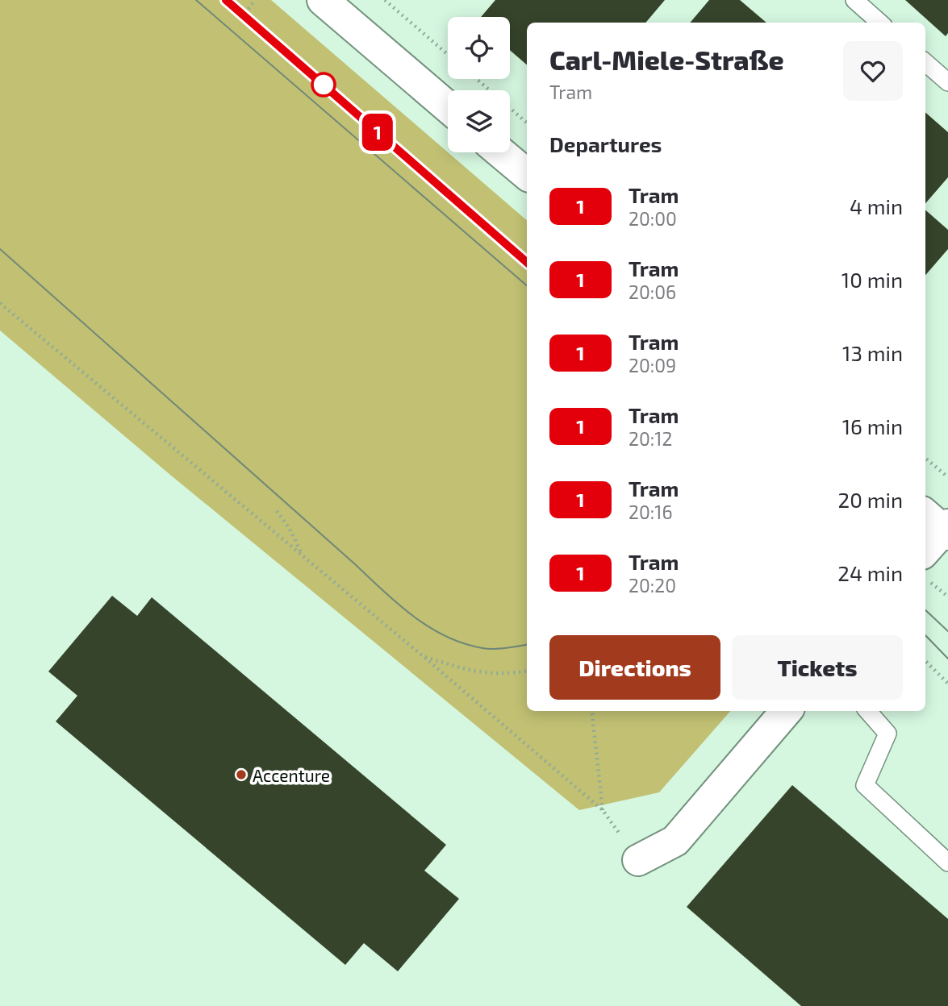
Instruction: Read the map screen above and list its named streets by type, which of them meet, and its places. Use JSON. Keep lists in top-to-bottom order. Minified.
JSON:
{"places":["Accenture"],"lines":["tram line 1"],"page":{"on_map":"1","heading":[["Carl-Miele-Straße","Tram"],"Departures"],"list":[{"mark":"1","name":"Tram","note":"20:00","value":"4 min"},{"mark":"1","name":"Tram","note":"20:06","value":"10 min"},{"mark":"1","name":"Tram","note":"20:09","value":"13 min"},{"mark":"1","name":"Tram","note":"20:12","value":"16 min"},{"mark":"1","name":"Tram","note":"20:16","value":"20 min"},{"mark":"1","name":"Tram","note":"20:20","value":"24 min"}],"buttons":["Directions","Tickets"]}}
